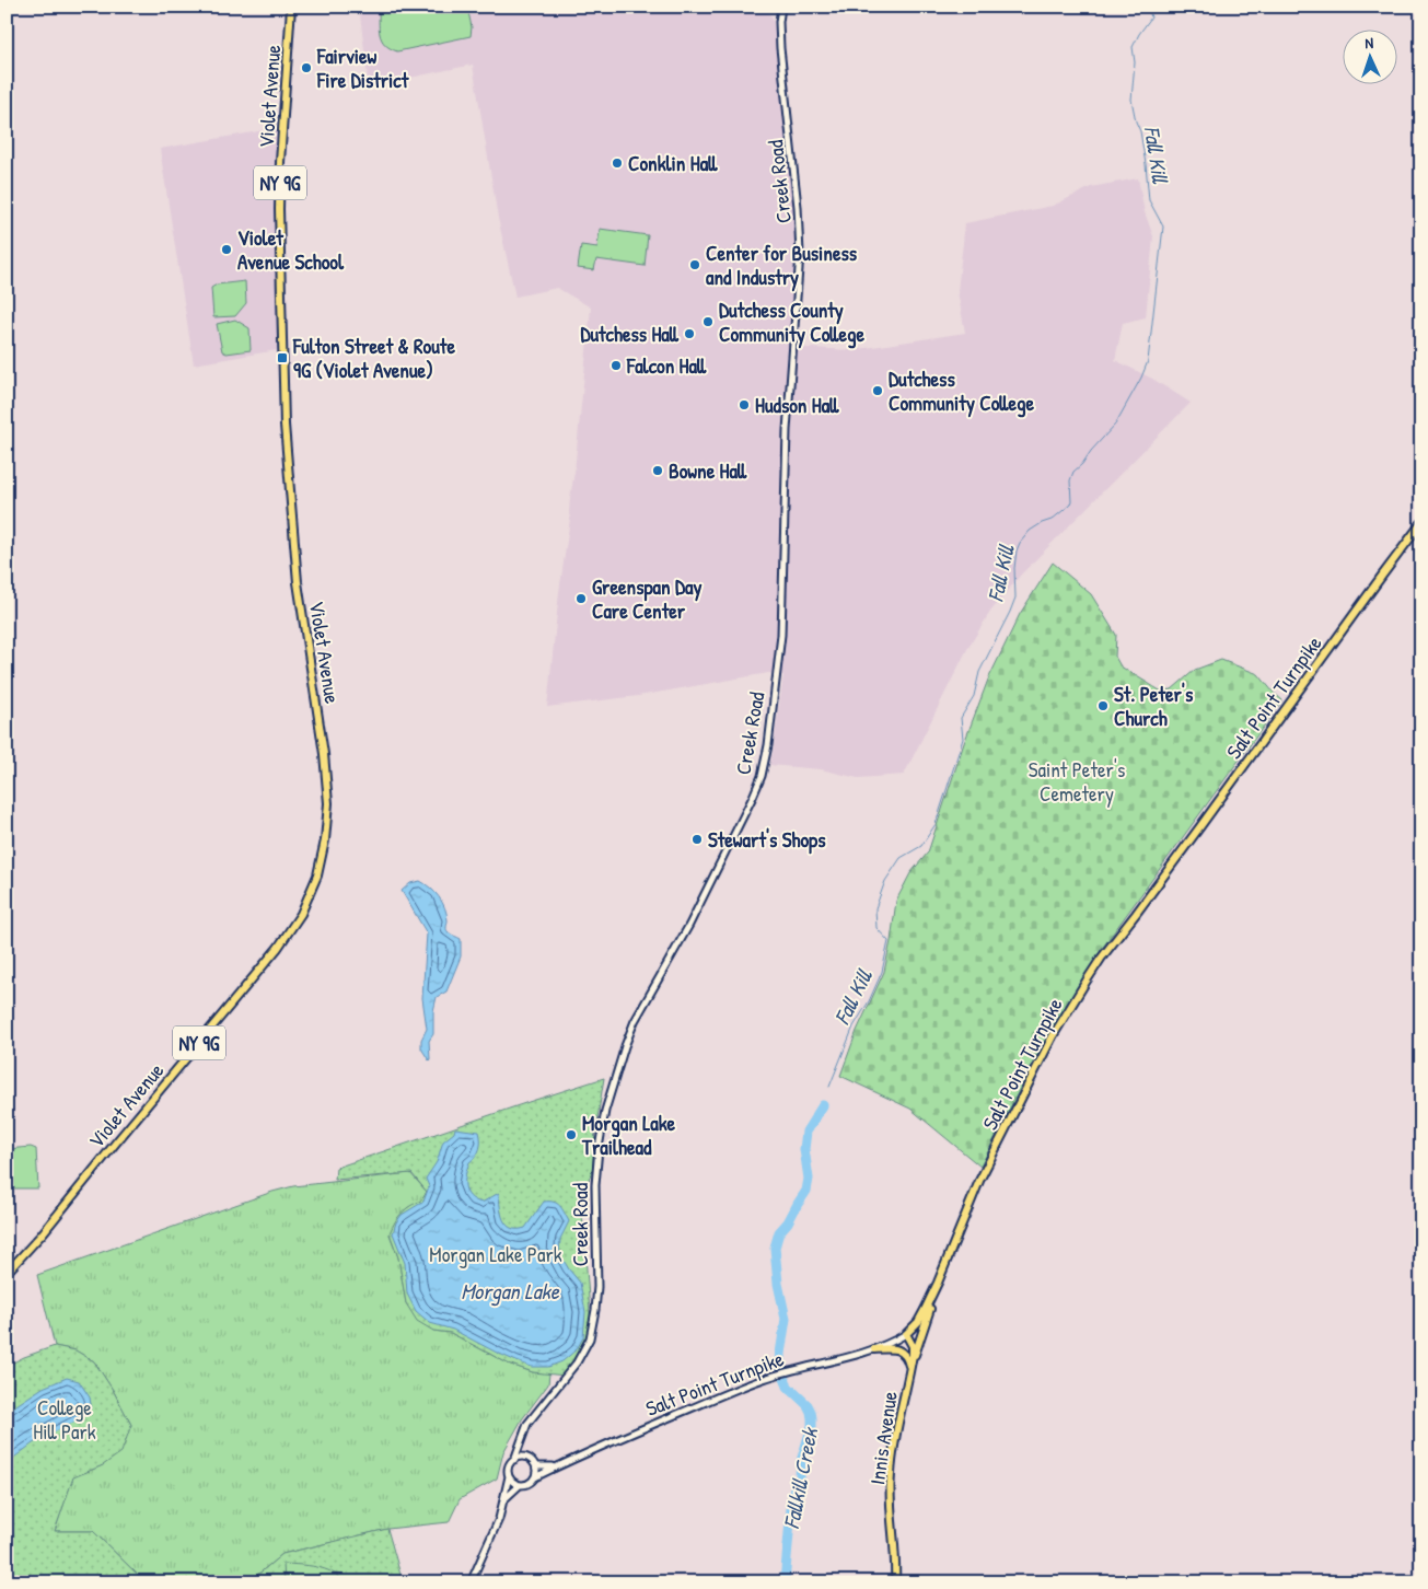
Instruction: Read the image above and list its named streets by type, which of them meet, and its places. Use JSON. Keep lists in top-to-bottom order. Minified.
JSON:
{"streets":{"main road":["Violet Avenue","NY 9G","Salt Point Turnpike","Innis Avenue"],"street":["Creek Road"]},"crossings":[["Creek Road","Salt Point Turnpike"],["Salt Point Turnpike","Innis Avenue"]],"water":["Fall Kill","Morgan Lake","Fallkill Creek"],"parks":["Saint Peter's Cemetery","Morgan Lake Park","College Hill Park"],"places":{"other":["Fairview Fire District","Conklin Hall","Violet Avenue School","Center for Business and Industry","Dutchess County Community College","Dutchess Hall","Falcon Hall","Dutchess Community College","Hudson Hall","Bowne Hall","Greenspan Day Care Center","St. Peter's Church","Stewart's Shops","Morgan Lake Trailhead"],"transit":["Fulton Street & Route 9G (Violet Avenue)"]},"north":"top"}
